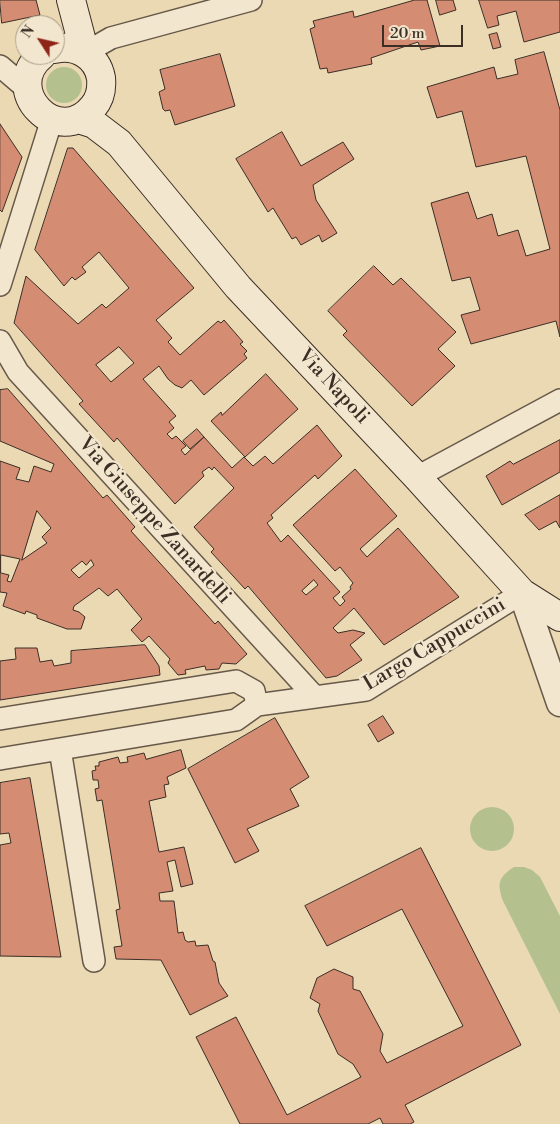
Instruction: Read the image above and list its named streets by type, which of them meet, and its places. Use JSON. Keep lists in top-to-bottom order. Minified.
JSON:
{"streets":{"main road":["Via Napoli"],"street":["Via Giuseppe Zanardelli","Largo Cappuccini"]},"crossings":[["Via Napoli","Largo Cappuccini"],["Via Giuseppe Zanardelli","Largo Cappuccini"]],"scale_bar":"20 m","north":"top left"}
